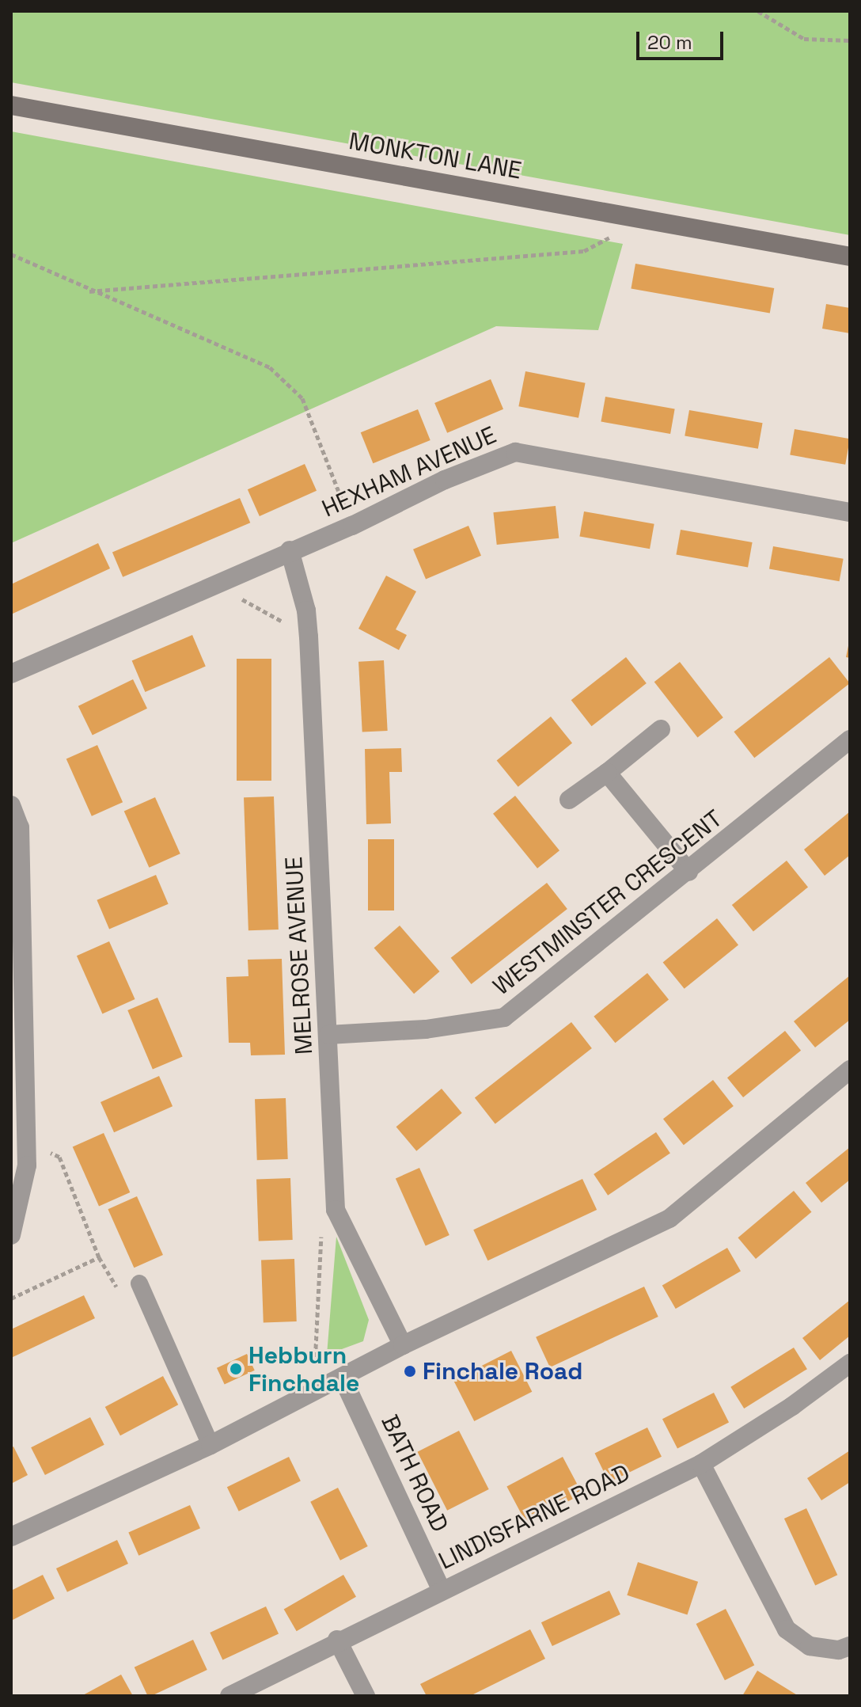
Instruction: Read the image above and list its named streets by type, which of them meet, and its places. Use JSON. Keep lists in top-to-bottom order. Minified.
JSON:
{"streets":{"street":["MONKTON LANE","HEXHAM AVENUE","WESTMINSTER CRESCENT","MELROSE AVENUE","BATH ROAD","LINDISFARNE ROAD"]},"crossings":[["HEXHAM AVENUE","MELROSE AVENUE"],["WESTMINSTER CRESCENT","MELROSE AVENUE"],["BATH ROAD","LINDISFARNE ROAD"]],"places":["Hebburn Finchdale","Finchale Road"],"scale_bar":"20 m"}
